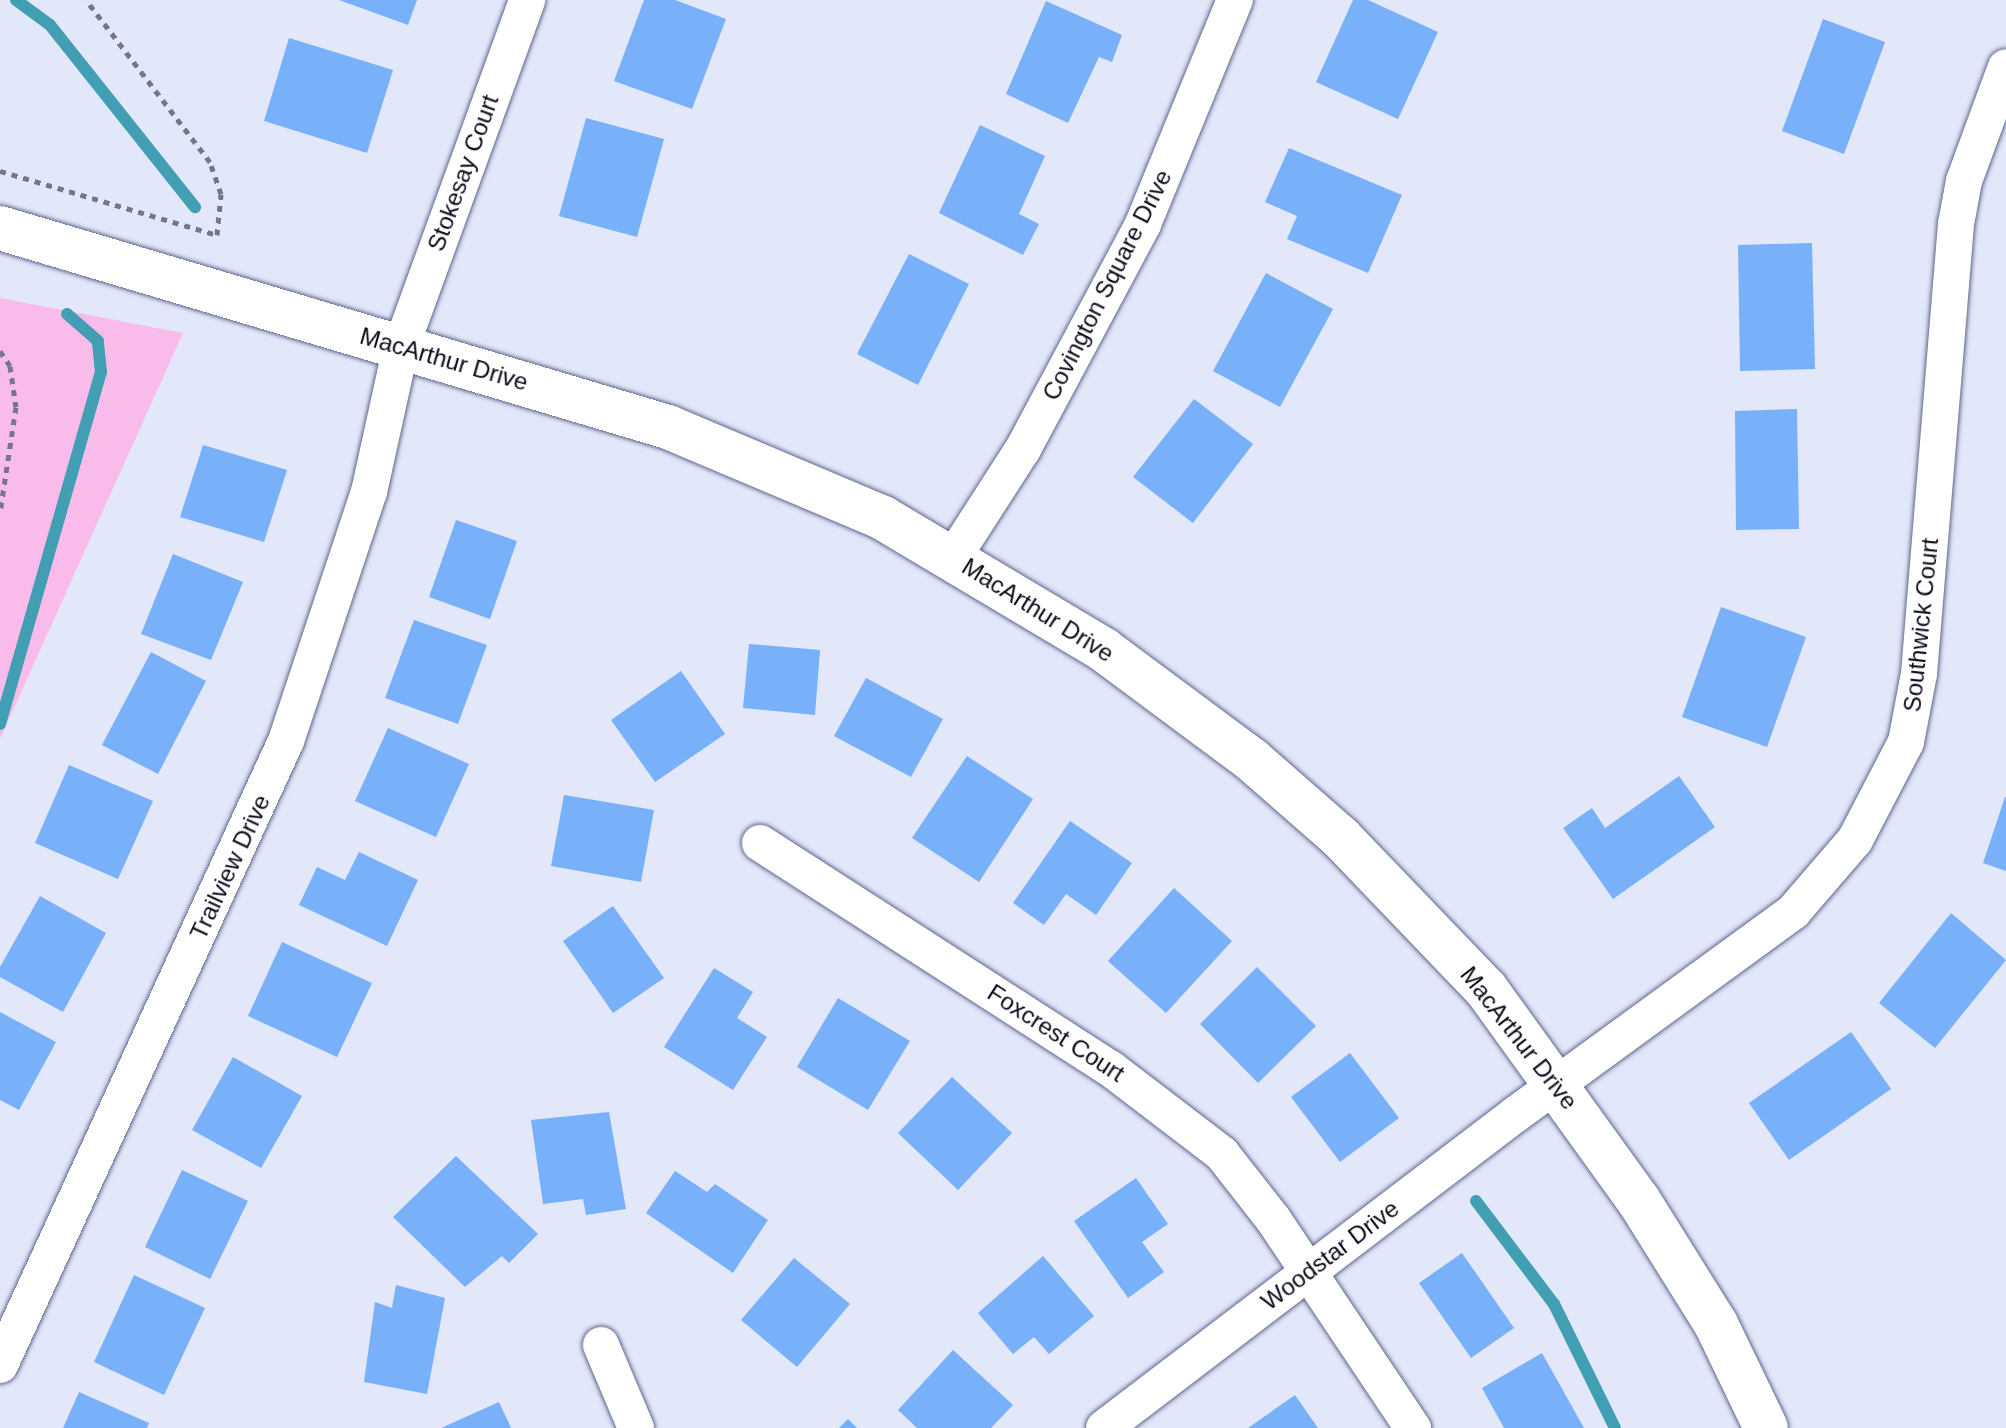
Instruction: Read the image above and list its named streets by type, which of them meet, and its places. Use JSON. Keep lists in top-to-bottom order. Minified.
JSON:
{"streets":{"street":["Stokesay Court","Covington Square Drive","MacArthur Drive","Southwick Court","Trailview Drive","Foxcrest Court","Woodstar Drive"]},"crossings":[["Stokesay Court","MacArthur Drive"],["Stokesay Court","Trailview Drive"],["Covington Square Drive","MacArthur Drive"],["MacArthur Drive","Southwick Court"],["MacArthur Drive","Trailview Drive"],["MacArthur Drive","Woodstar Drive"],["Southwick Court","Woodstar Drive"],["Foxcrest Court","Woodstar Drive"]]}
